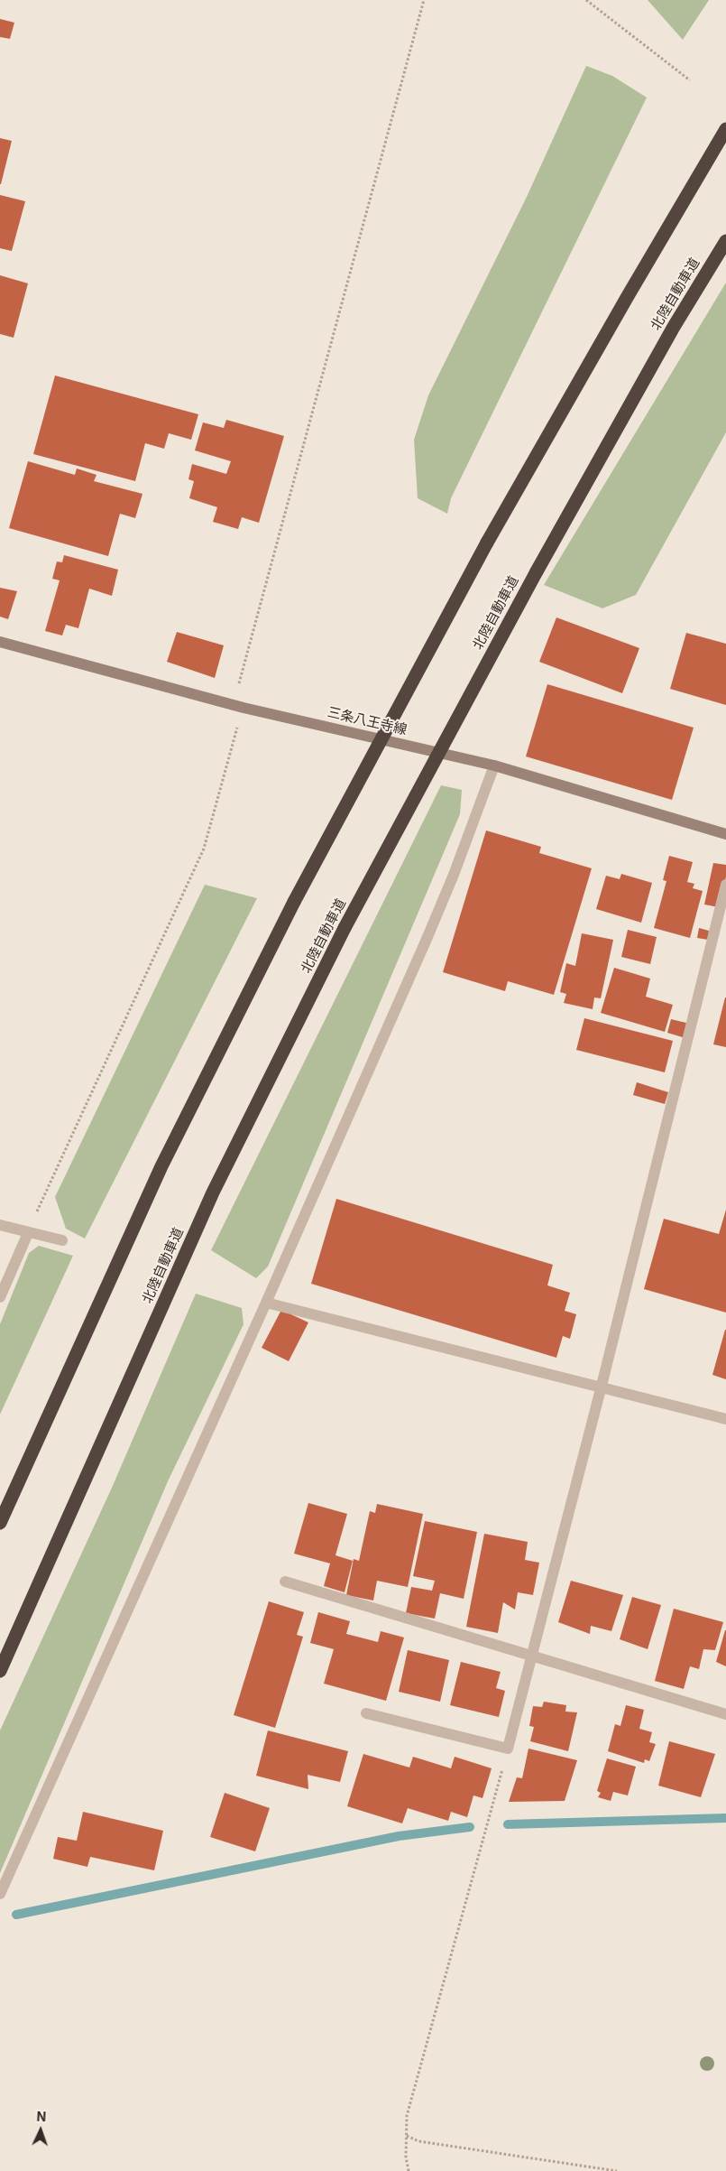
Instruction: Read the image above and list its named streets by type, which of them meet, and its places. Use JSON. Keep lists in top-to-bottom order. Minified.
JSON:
{"streets":{"highway":["北陸自動車道"],"main road":["三条八王寺線"]},"north":"top"}
